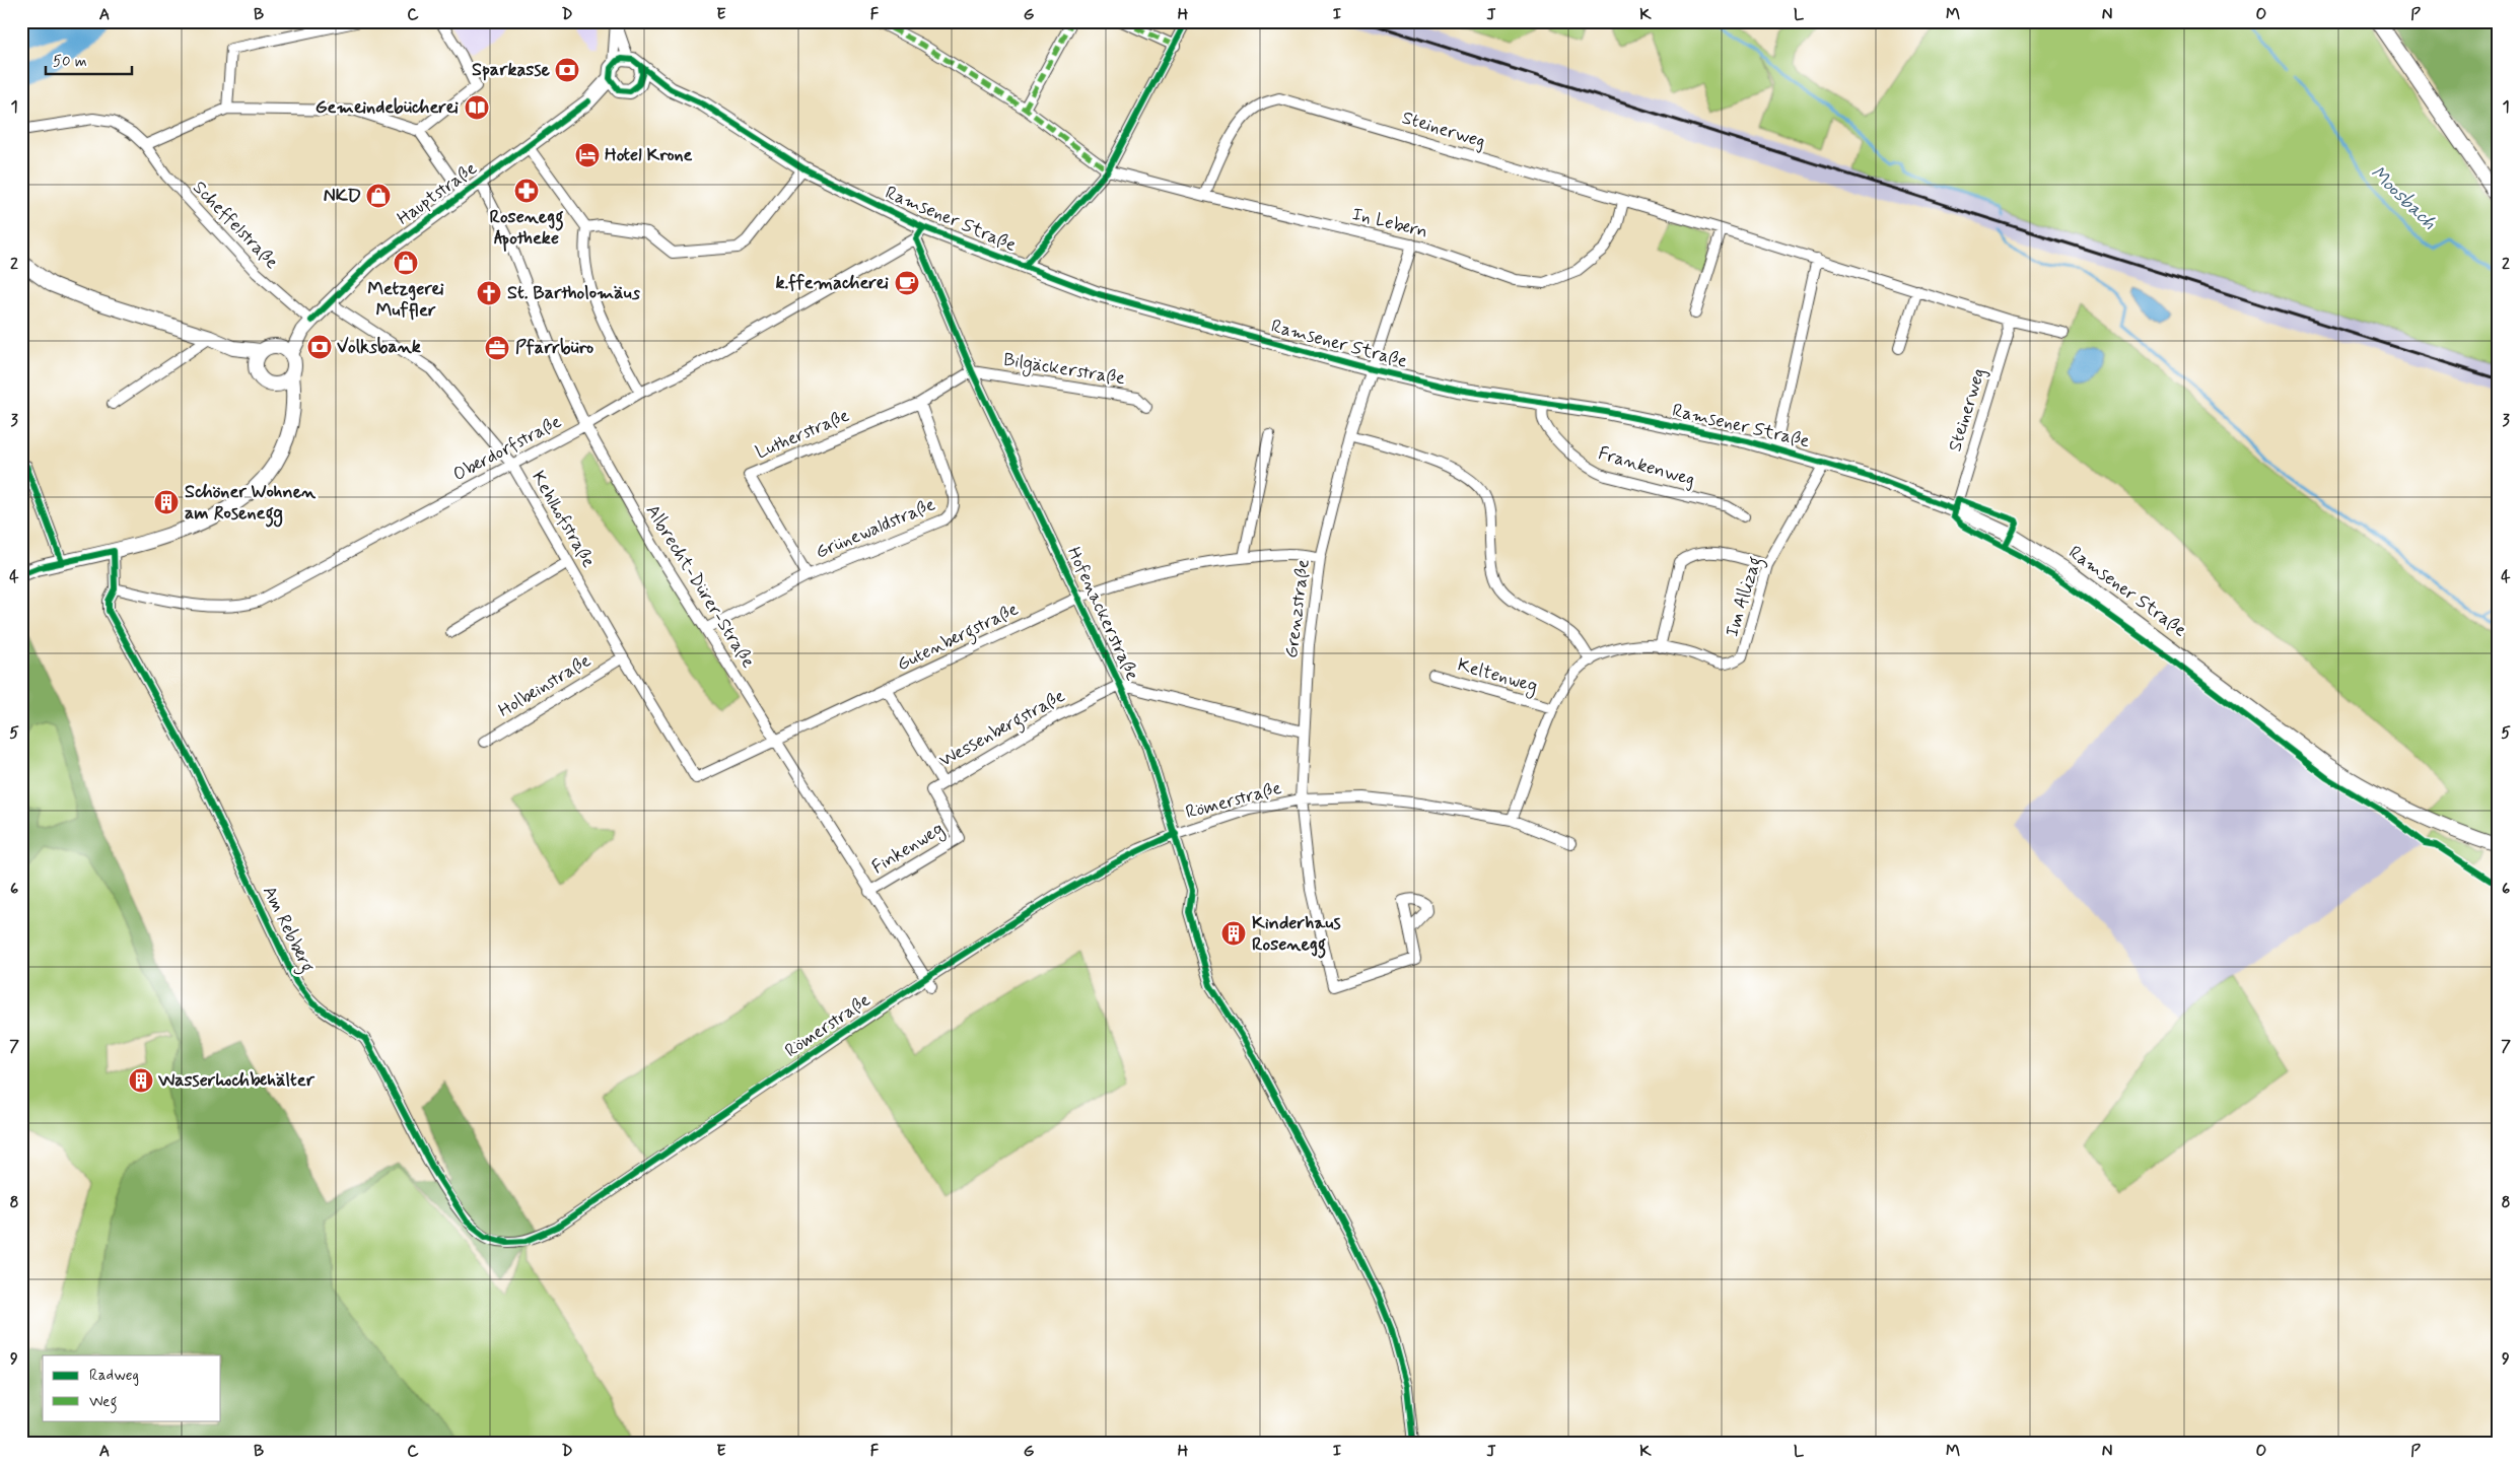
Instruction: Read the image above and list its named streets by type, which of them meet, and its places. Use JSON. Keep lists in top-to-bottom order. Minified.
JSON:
{"streets":{"main road":["Hauptstraße","Ramsener Straße"],"street":["Steinerweg","In Lebern","Scheffelstraße","Bilgäckerstraße","Lutherstraße","Oberdorfstraße","Frankenweg","Kehlhofstraße","Grünewaldstraße","Albrecht-Dürer-Straße","Im Allizag","Grenzstraße","Hofenackerstraße","Gutenbergstraße","Keltenweg","Holbeinstraße","Wessenbergstraße","Römerstraße","Finkenweg","Am Rebberg"]},"crossings":[["Steinerweg","Ramsener Straße"],["Steinerweg","In Lebern"],["Hauptstraße","Scheffelstraße"],["Hauptstraße","Kehlhofstraße"],["Hauptstraße","Albrecht-Dürer-Straße"],["Ramsener Straße","Oberdorfstraße"],["Ramsener Straße","Frankenweg"],["Ramsener Straße","Im Allizag"],["Ramsener Straße","Grenzstraße"],["Ramsener Straße","Hofenackerstraße"],["In Lebern","Grenzstraße"],["Bilgäckerstraße","Lutherstraße"],["Bilgäckerstraße","Hofenackerstraße"],["Lutherstraße","Grünewaldstraße"],["Lutherstraße","Hofenackerstraße"],["Oberdorfstraße","Kehlhofstraße"],["Oberdorfstraße","Albrecht-Dürer-Straße"],["Oberdorfstraße","Hofenackerstraße"],["Oberdorfstraße","Am Rebberg"],["Kehlhofstraße","Gutenbergstraße"],["Kehlhofstraße","Holbeinstraße"],["Grünewaldstraße","Albrecht-Dürer-Straße"],["Albrecht-Dürer-Straße","Gutenbergstraße"],["Albrecht-Dürer-Straße","Römerstraße"],["Albrecht-Dürer-Straße","Finkenweg"],["Im Allizag","Keltenweg"],["Im Allizag","Römerstraße"],["Grenzstraße","Gutenbergstraße"],["Grenzstraße","Römerstraße"],["Hofenackerstraße","Gutenbergstraße"],["Hofenackerstraße","Wessenbergstraße"],["Hofenackerstraße","Römerstraße"],["Gutenbergstraße","Wessenbergstraße"],["Wessenbergstraße","Finkenweg"],["Römerstraße","Am Rebberg"]],"water":["Moosbach"],"places":{"bank":["Sparkasse","Volksbank"],"library":["Gemeindebücherei"],"hotel":["Hotel Krone"],"pharmacy":["Rosenegg Apotheke"],"shop":["NKD","Metzgerei Muffler"],"cafe":["k.ffemacherei"],"church":["St. Bartholomäus"],"office":["Pfarrbüro"],"building":["Schöner Wohnen am Rosenegg","Kinderhaus Rosenegg","Wasserhochbehälter"]},"legend":["Radweg","Weg"],"scale_bar":"50 m","grid":{"columns":["A","B","C","D","E","F","G","H","I","J","K","L","M","N","O","P"],"rows":["1","2","3","4","5","6","7","8","9"]}}
